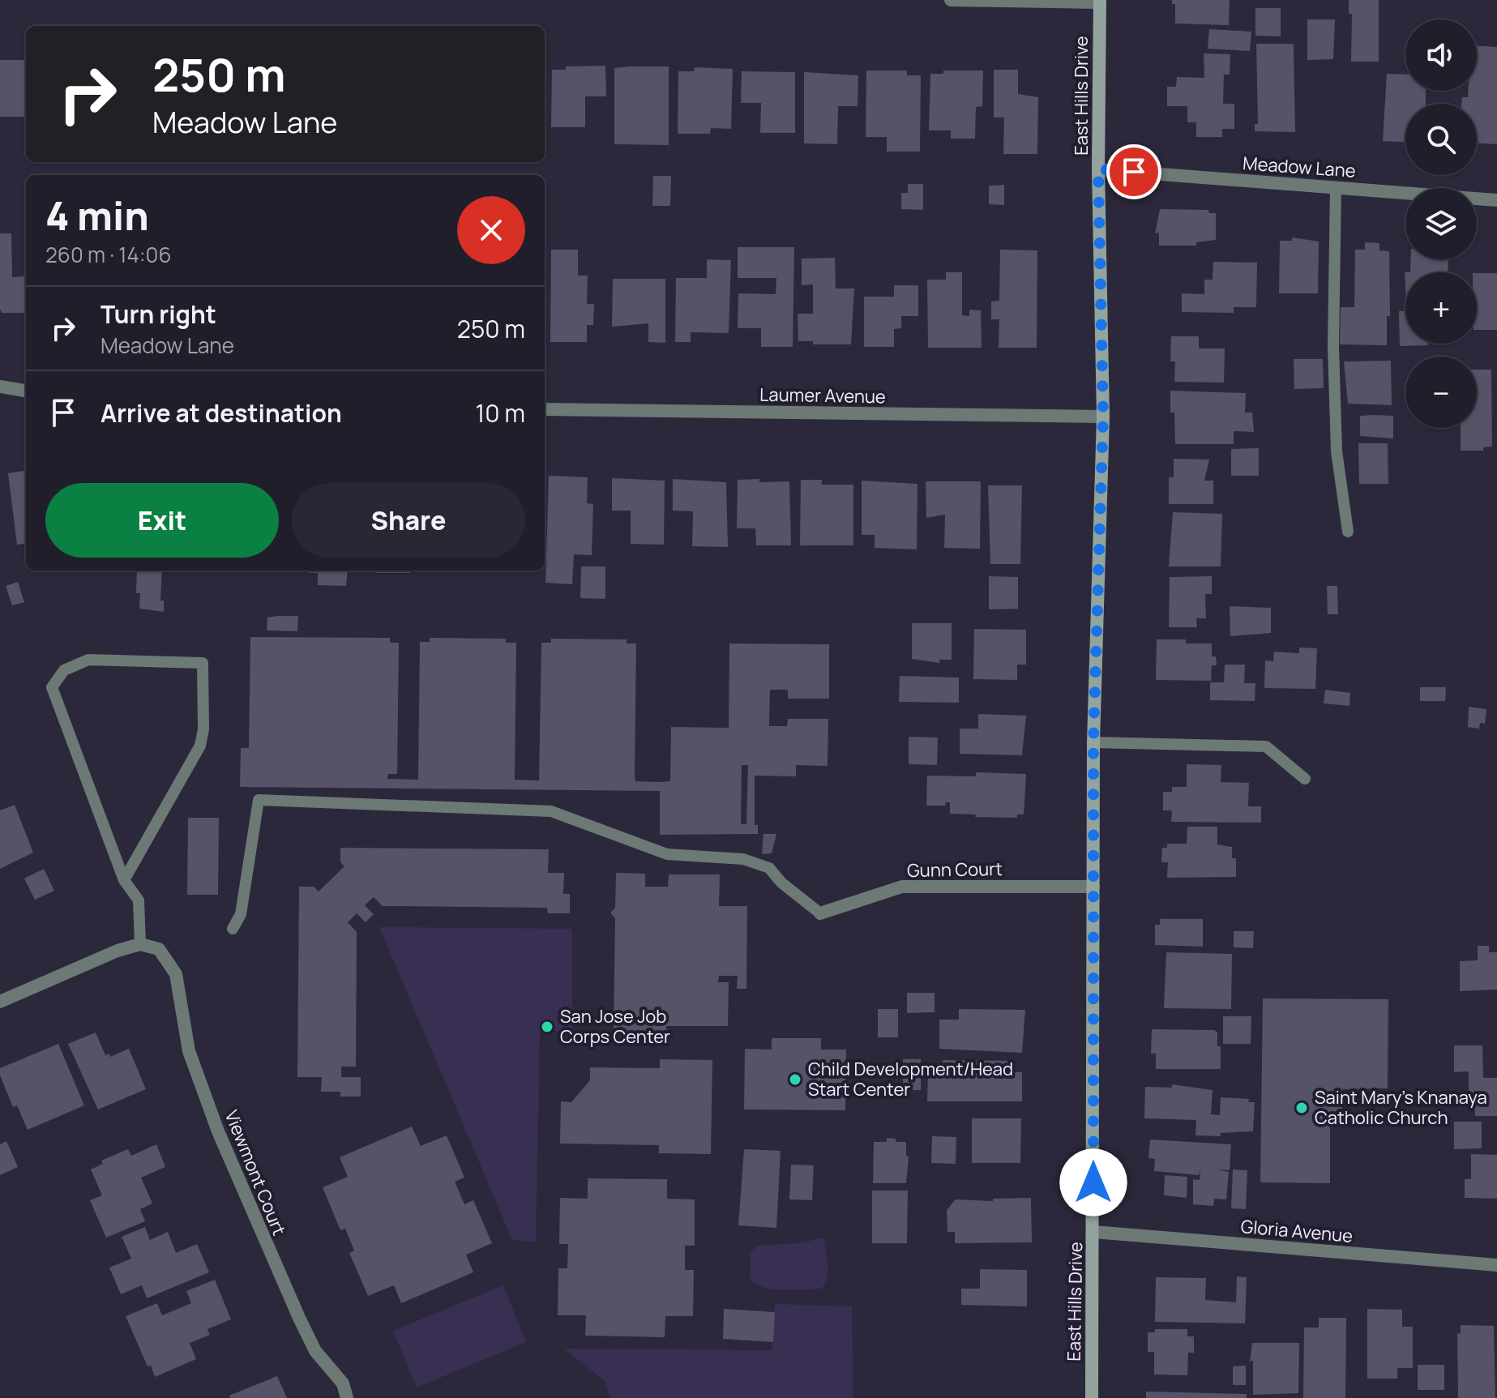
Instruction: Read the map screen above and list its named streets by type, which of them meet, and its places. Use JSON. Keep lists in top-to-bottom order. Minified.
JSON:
{"streets":{"street":["East Hills Drive","Meadow Lane","Laumer Avenue","Gunn Court","Viewmont Court","Gloria Avenue"]},"crossings":[["East Hills Drive","Meadow Lane"],["East Hills Drive","Laumer Avenue"],["East Hills Drive","Gunn Court"],["East Hills Drive","Gloria Avenue"]],"places":["San Jose Job Corps Center","Child Development/Head Start Center","Saint Mary’s Knanaya Catholic Church"],"page":{"map_buttons":["+","−"],"turn":["250 m","Meadow Lane"],"heading":["4 min","260 m · 14:06"],"list":[{"name":"Turn right","note":"Meadow Lane","value":"250 m"},{"name":"Arrive at destination","value":"10 m"}],"buttons":["Exit","Share"]}}
